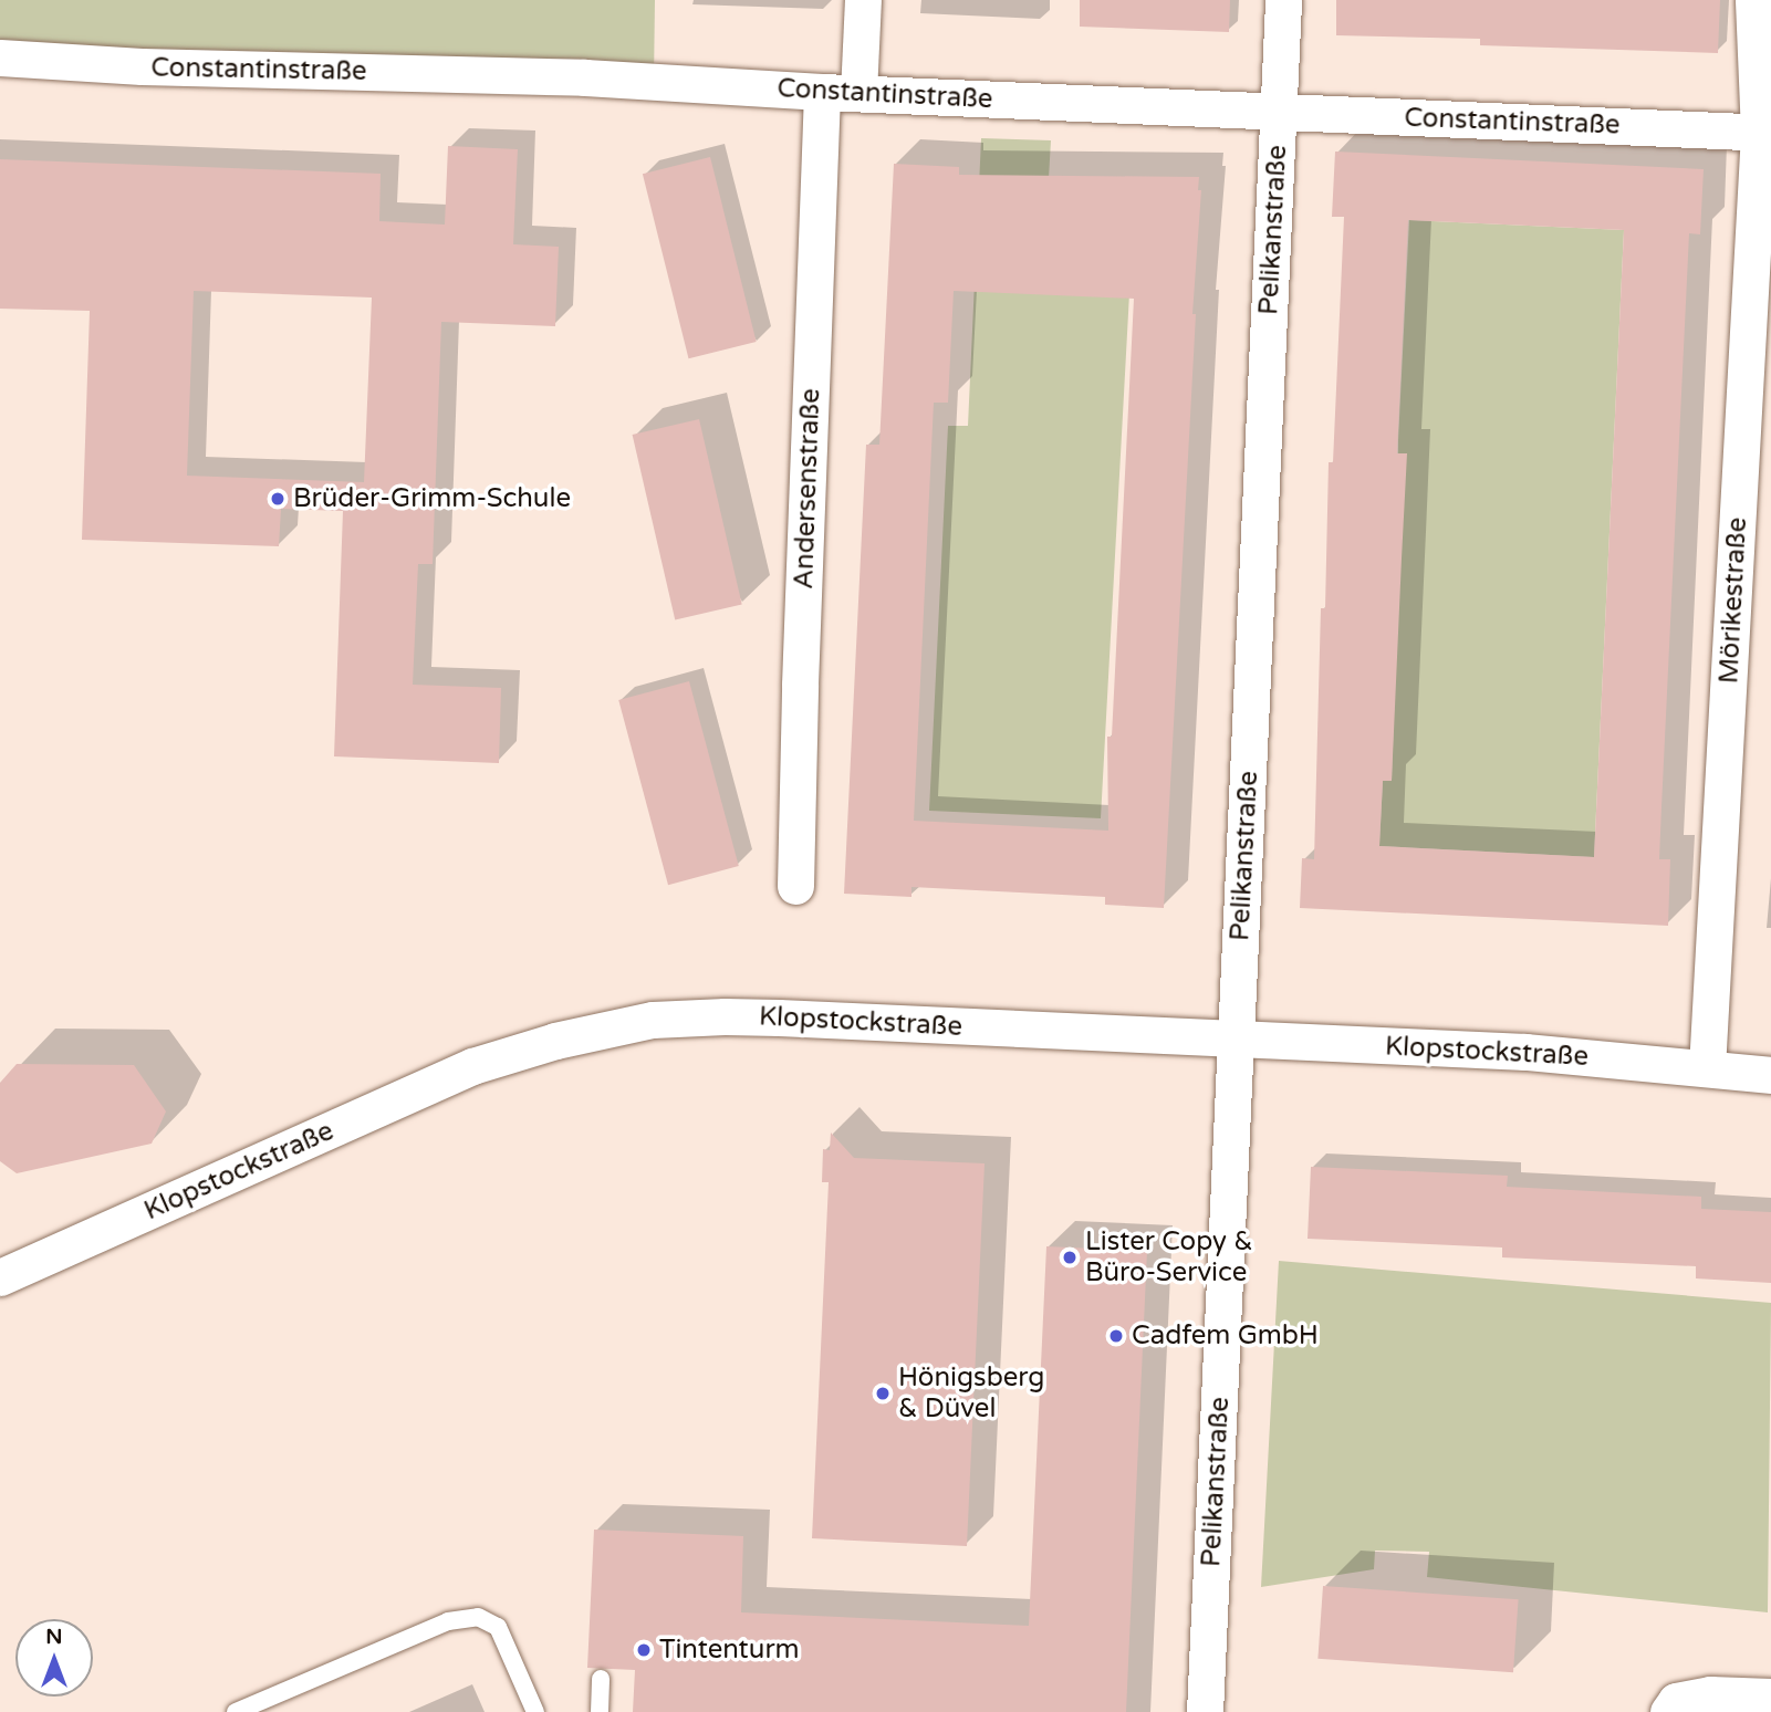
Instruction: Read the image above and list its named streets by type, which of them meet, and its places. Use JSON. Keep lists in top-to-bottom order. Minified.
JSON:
{"streets":{"street":["Constantinstraße","Pelikanstraße","Andersenstraße","Mörikestraße","Klopstockstraße"]},"crossings":[["Constantinstraße","Pelikanstraße"],["Constantinstraße","Andersenstraße"],["Constantinstraße","Mörikestraße"],["Pelikanstraße","Klopstockstraße"],["Mörikestraße","Klopstockstraße"]],"places":["Brüder-Grimm-Schule","Lister Copy & Büro-Service","Cadfem GmbH","Hönigsberg & Düvel","Tintenturm"],"north":"top"}
